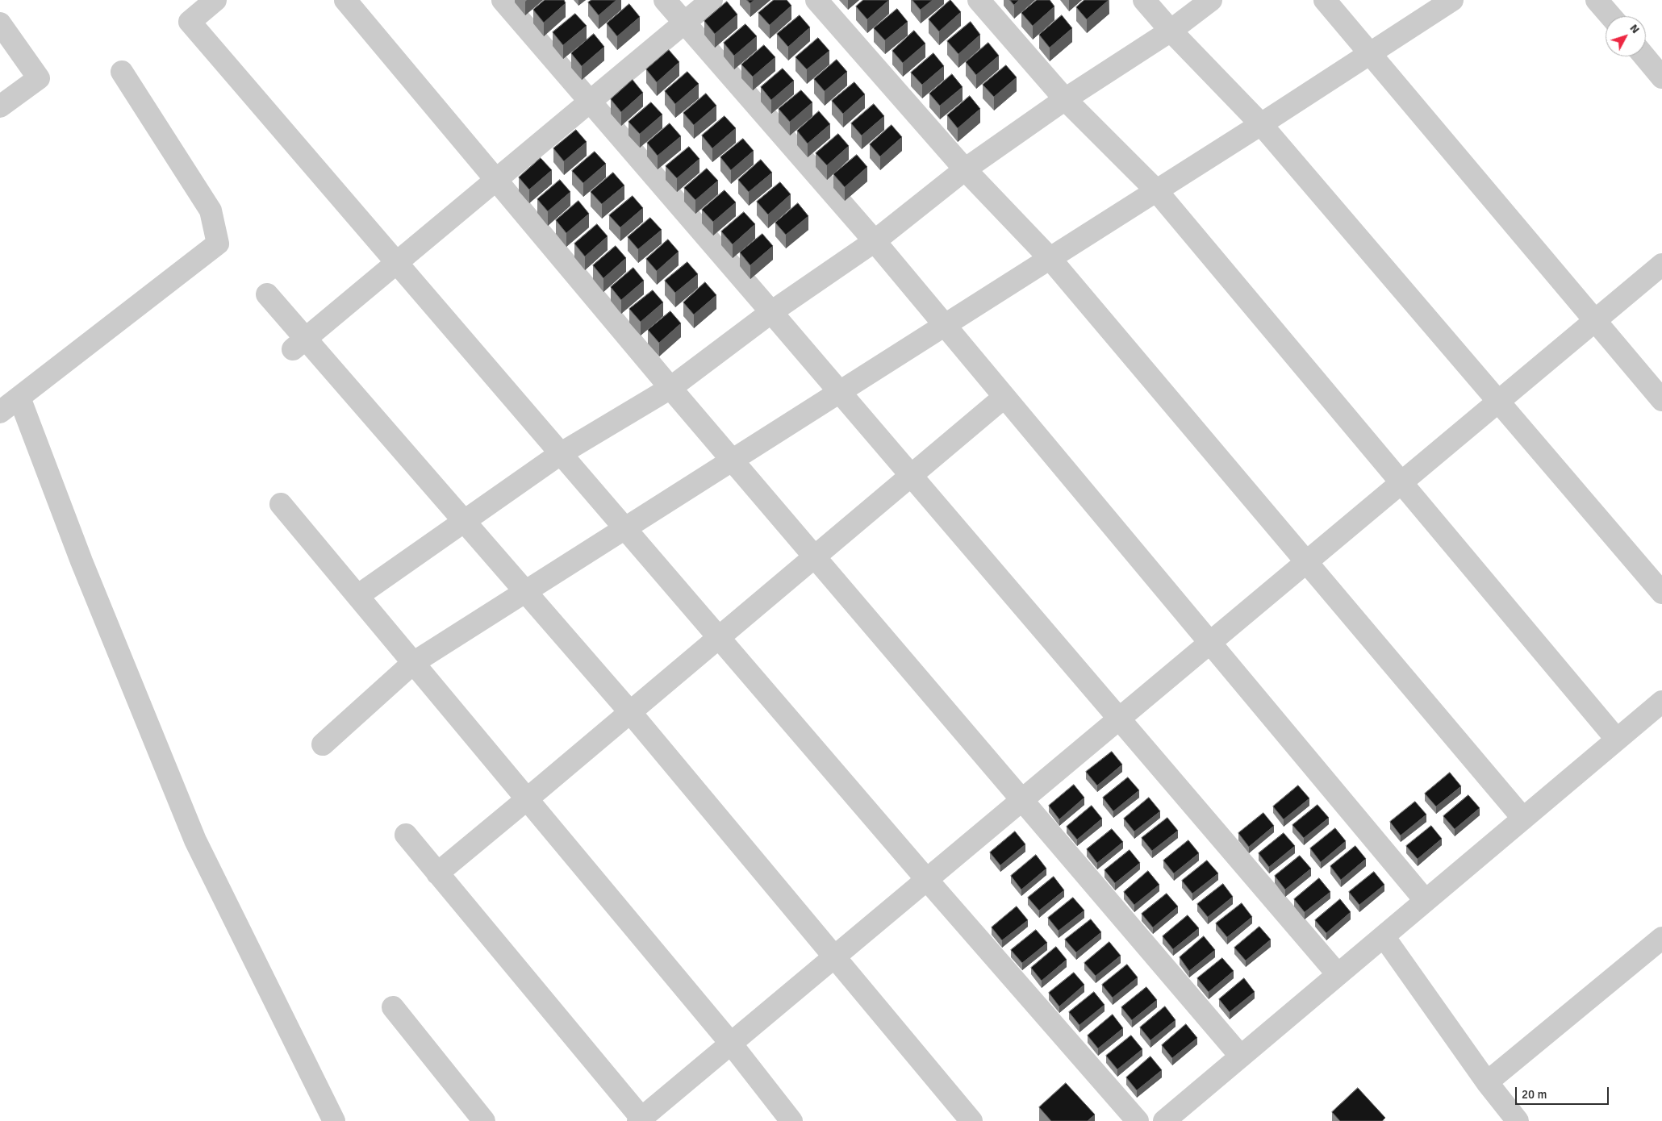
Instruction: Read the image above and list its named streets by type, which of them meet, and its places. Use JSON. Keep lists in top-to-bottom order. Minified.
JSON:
{"scale_bar":"20 m","north":"top right"}
